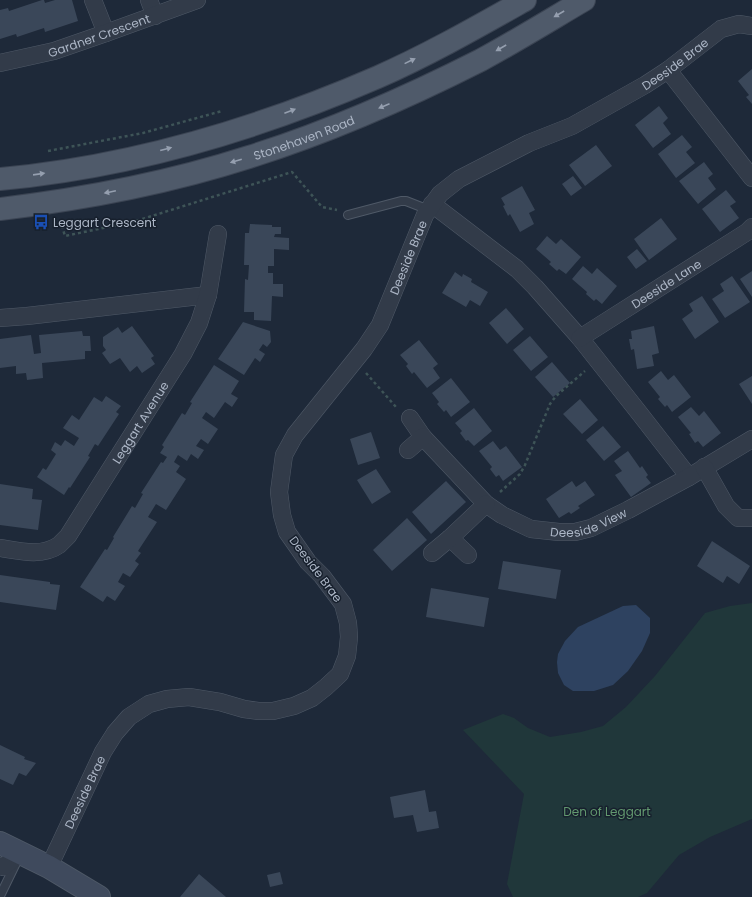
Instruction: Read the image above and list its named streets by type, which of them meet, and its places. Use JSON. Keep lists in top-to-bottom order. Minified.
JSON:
{"streets":{"main road":["Stonehaven Road"],"street":["Gardner Crescent","Deeside Brae","Deeside Lane","Leggart Avenue","Deeside View"]},"crossings":[["Deeside Brae","Deeside Lane"],["Deeside Brae","Deeside View"]],"parks":["Den of Leggart"],"places":{"bus stop":["Leggart Crescent"]}}
